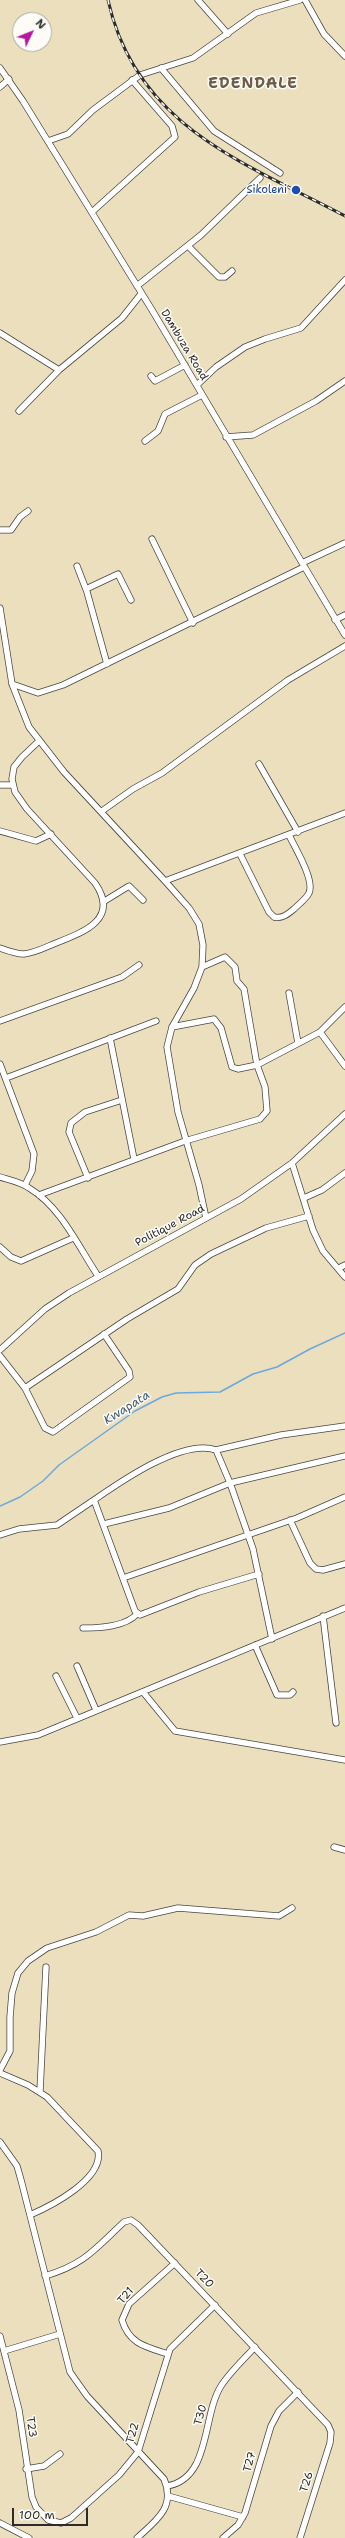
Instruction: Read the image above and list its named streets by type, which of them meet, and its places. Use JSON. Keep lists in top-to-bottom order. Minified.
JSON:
{"streets":{"street":["Dambuza Road","Politique Road","T20","T21","T30","T23","T22","T27","T26"]},"crossings":[["T20","T21"],["T20","T30"],["T20","T22"],["T20","T27"],["T20","T26"],["T21","T22"],["T23","T22"]],"districts":["EDENDALE"],"water":["Kwapata"],"places":["Sikoleni"],"scale_bar":"100 m","north":"top right"}
